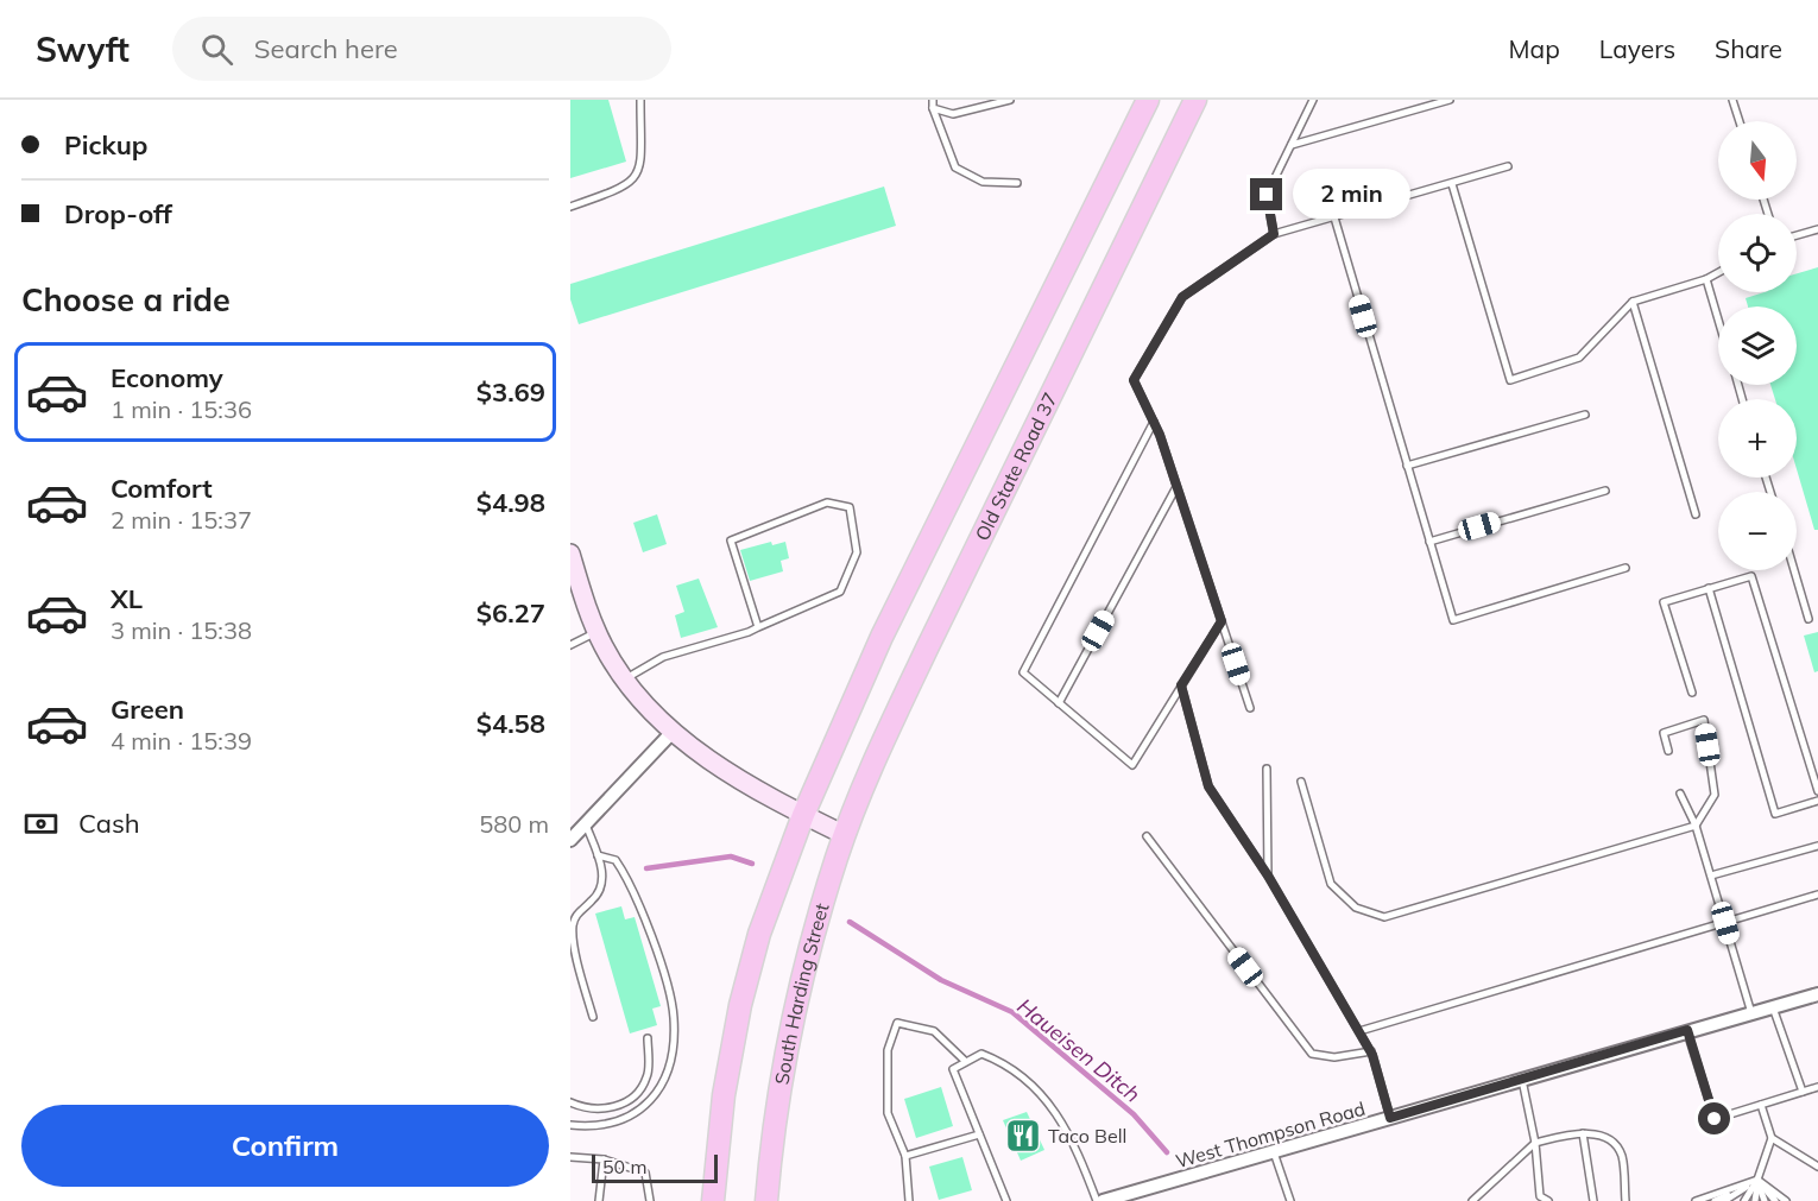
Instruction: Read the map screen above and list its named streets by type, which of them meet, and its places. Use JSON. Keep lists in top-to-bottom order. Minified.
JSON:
{"streets":{"main road":["Old State Road 37","South Harding Street"],"street":["West Thompson Road"]},"crossings":[["Old State Road 37","South Harding Street"]],"water":["Haueisen Ditch"],"places":{"restaurant":["Taco Bell"]},"scale_bar":"50 m","north":"bottom","page":{"header":"Swyft","search":"Search here","nav":["Map","Layers","Share"],"banner":["Pickup","Drop-off"],"map_buttons":["+","−"],"bubble":"2 min","heading":"Choose a ride","list":[{"name":"Economy","note":"1 min · 15:36","value":"$3.69"},{"name":"Comfort","note":"2 min · 15:37","value":"$4.98"},{"name":"XL","note":"3 min · 15:38","value":"$6.27"},{"name":"Green","note":"4 min · 15:39","value":"$4.58"}],"pay":["Cash","580 m"],"buttons":"Confirm","scale":"50 m"}}
